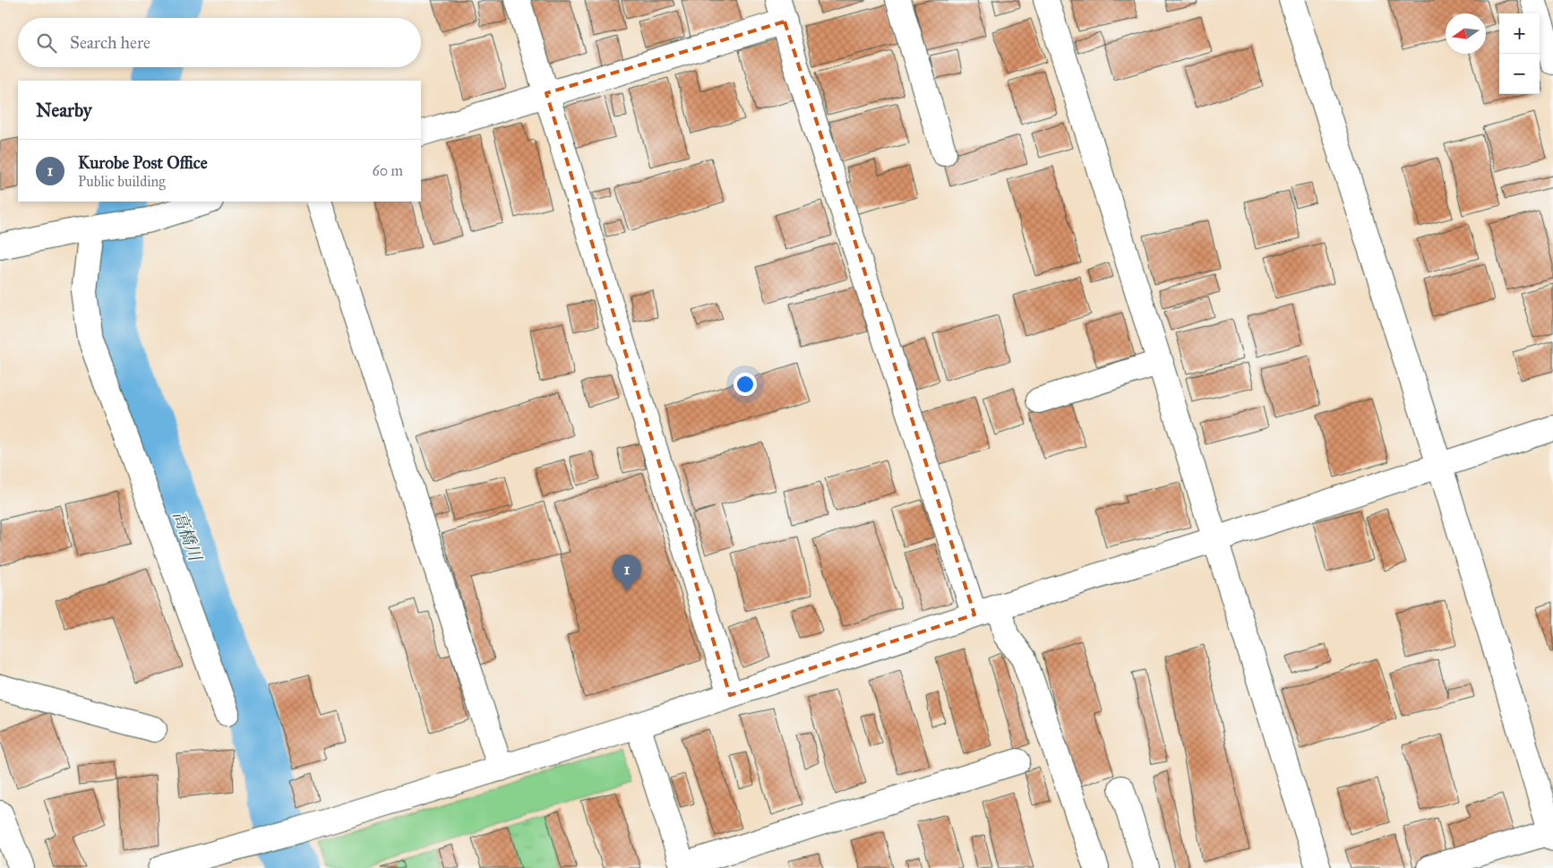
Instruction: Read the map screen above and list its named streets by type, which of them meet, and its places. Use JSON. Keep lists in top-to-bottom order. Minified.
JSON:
{"water":["高橋川"],"north":"left","page":{"map_buttons":["+","−"],"search":"Search here","heading":"Nearby","list":[{"mark":"1","name":"Kurobe Post Office","note":"Public building","value":"60 m"}],"pins":"1"}}
